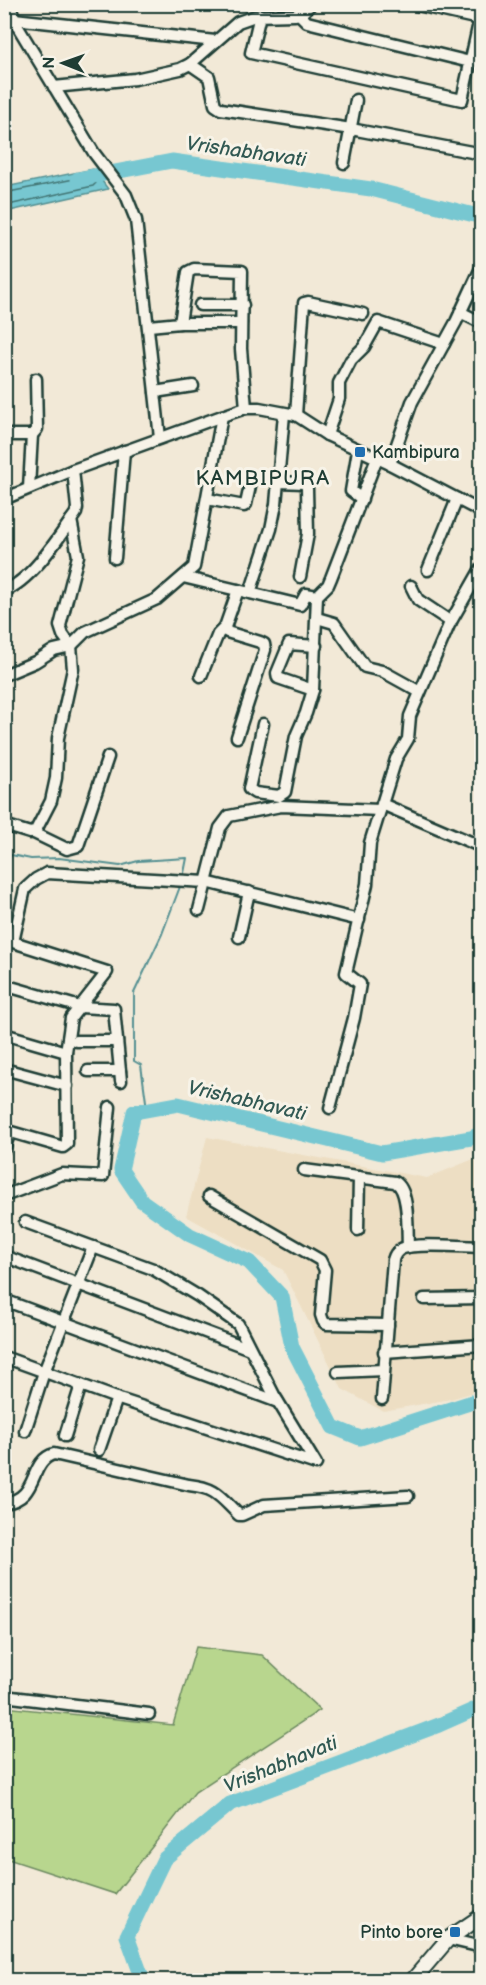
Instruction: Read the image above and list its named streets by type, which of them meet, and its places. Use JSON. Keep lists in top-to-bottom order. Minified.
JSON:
{"districts":["KAMBIPURA"],"water":["Vrishabhavati"],"places":{"transit":["Kambipura","Pinto bore"]},"north":"left"}
